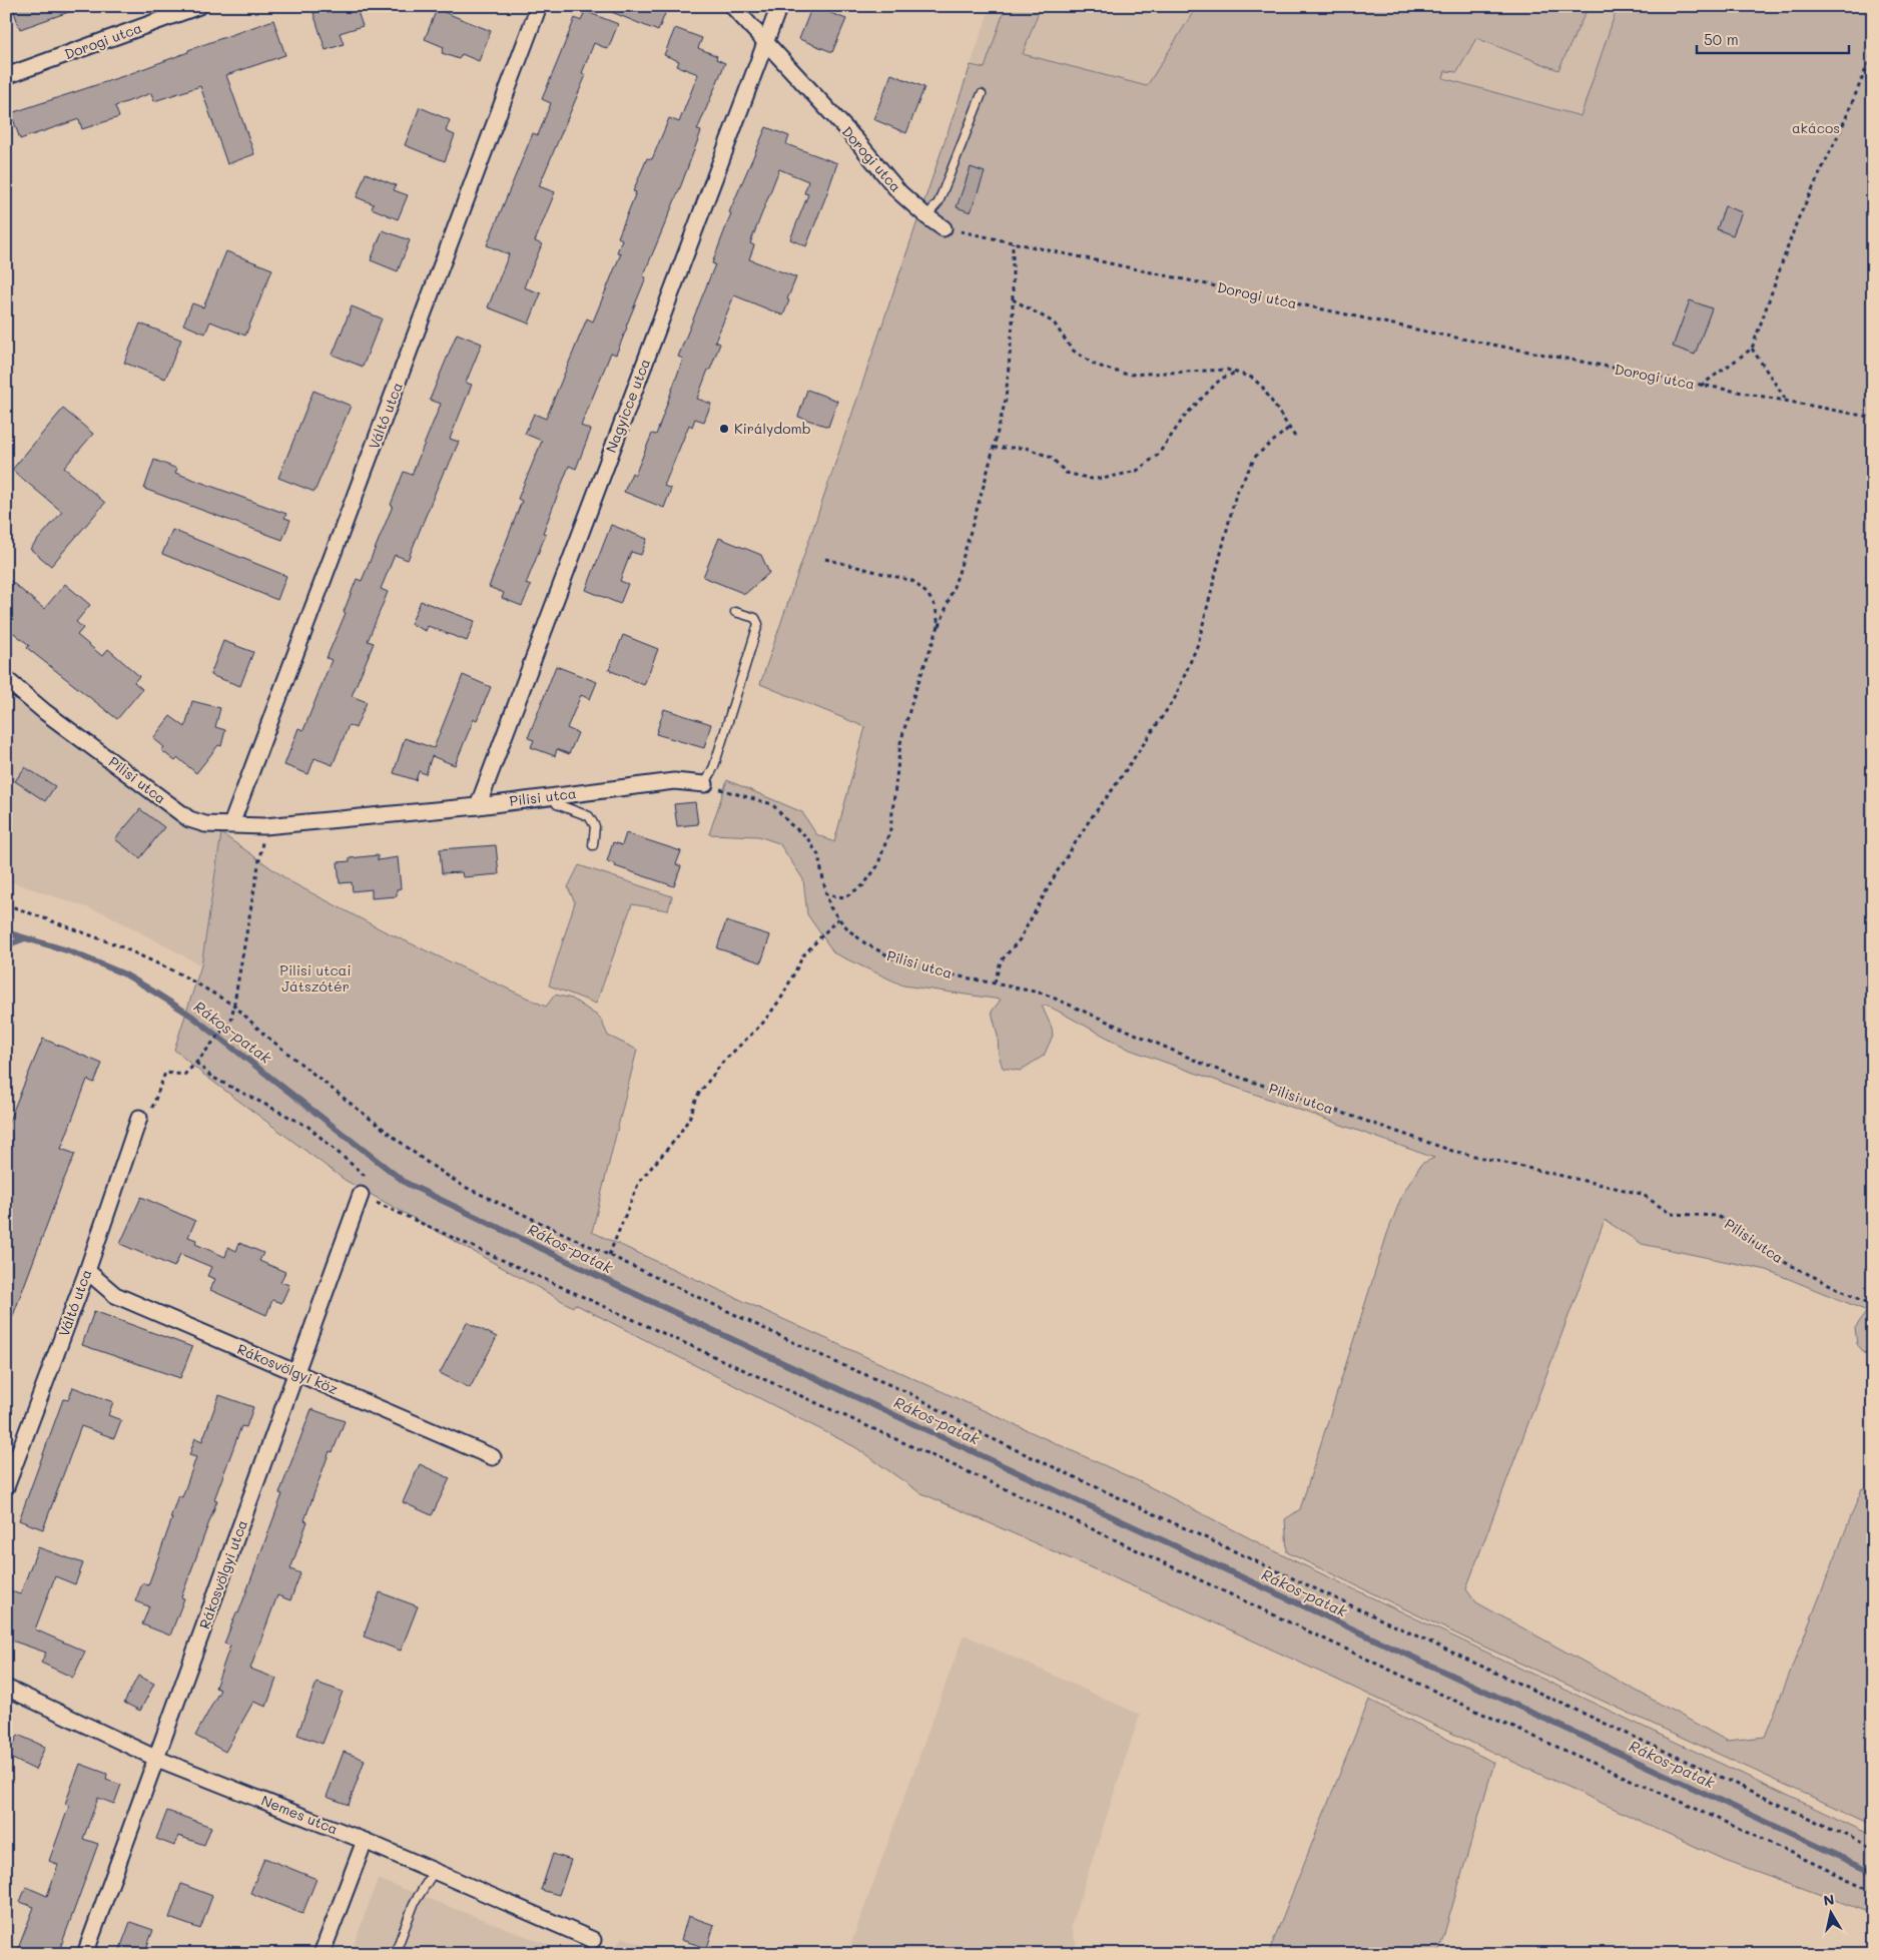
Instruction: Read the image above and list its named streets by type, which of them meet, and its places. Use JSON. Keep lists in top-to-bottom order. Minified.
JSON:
{"streets":{"street":["Dorogi utca","Nagyicce utca","Váltó utca","Pilisi utca","Rákosvölgyi köz","Rákosvölgyi utca","Nemes utca"]},"crossings":[["Dorogi utca","Nagyicce utca"],["Nagyicce utca","Pilisi utca"],["Váltó utca","Pilisi utca"],["Váltó utca","Rákosvölgyi köz"],["Rákosvölgyi köz","Rákosvölgyi utca"],["Rákosvölgyi utca","Nemes utca"]],"water":["Rákos-patak"],"parks":["akácos","Pilisi utcai Játszótér"],"places":["Királydomb"],"scale_bar":"50 m","north":"top"}
